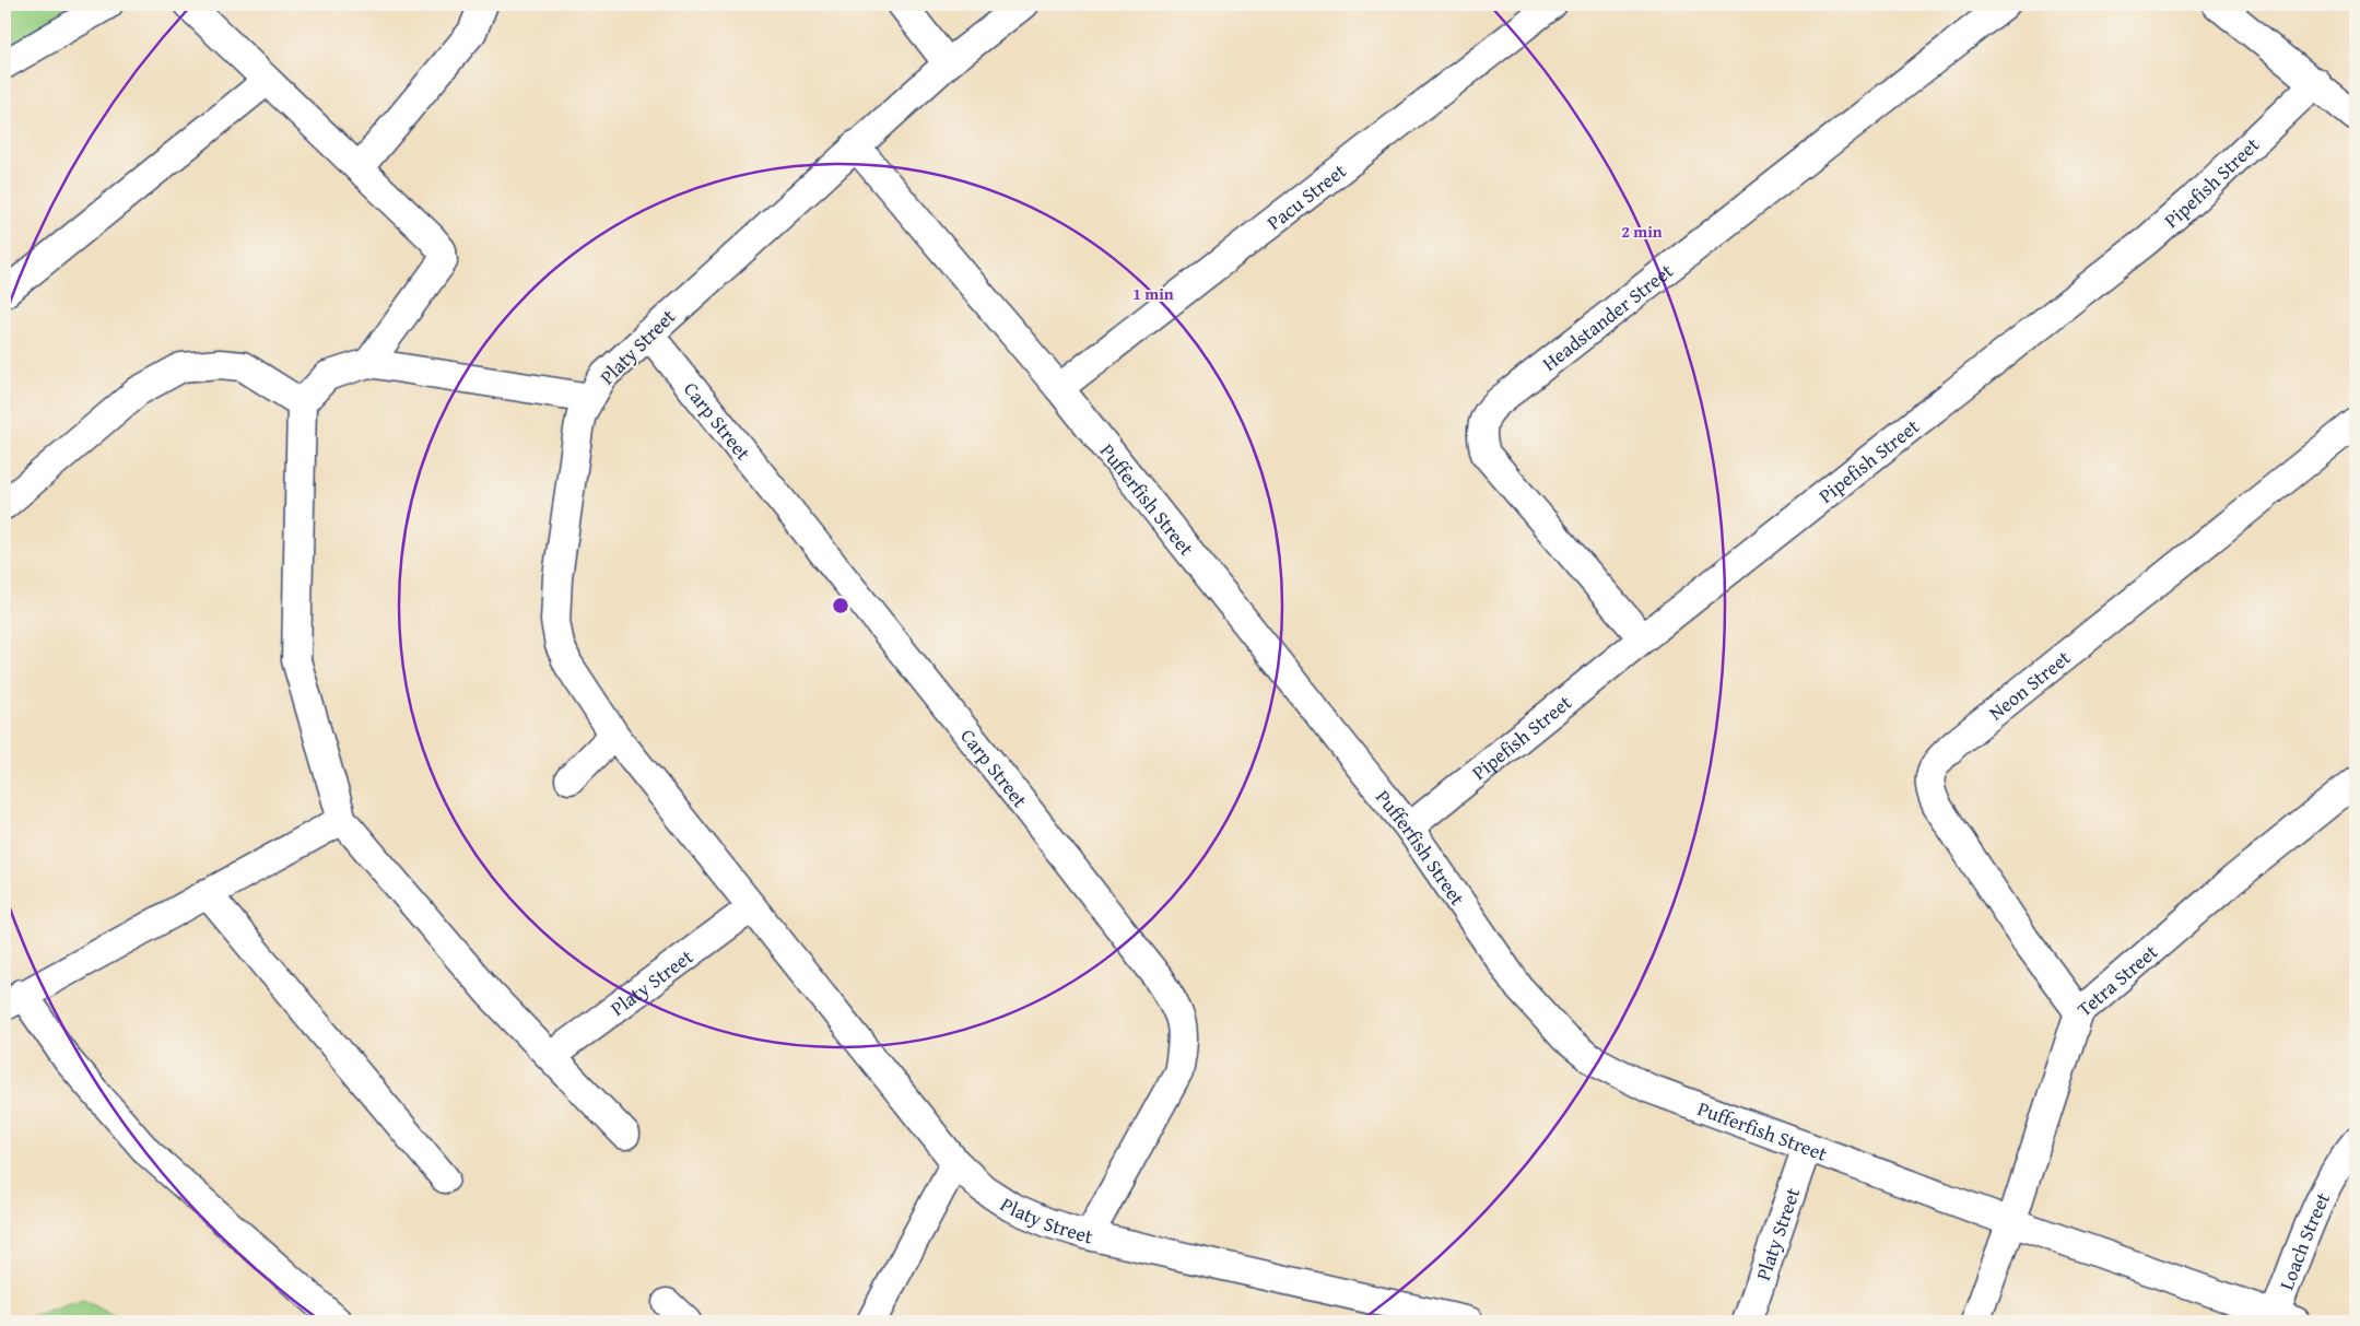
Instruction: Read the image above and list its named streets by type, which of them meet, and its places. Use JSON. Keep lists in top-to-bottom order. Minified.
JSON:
{"streets":{"street":["Pipefish Street","Pacu Street","Headstander Street","Platy Street","Carp Street","Pufferfish Street","Neon Street","Tetra Street","Loach Street"]},"crossings":[["Pipefish Street","Headstander Street"],["Pipefish Street","Pufferfish Street"],["Pacu Street","Pufferfish Street"],["Platy Street","Carp Street"],["Platy Street","Pufferfish Street"],["Pufferfish Street","Tetra Street"],["Pufferfish Street","Loach Street"],["Neon Street","Tetra Street"]],"rings":["2 min","1 min"]}
